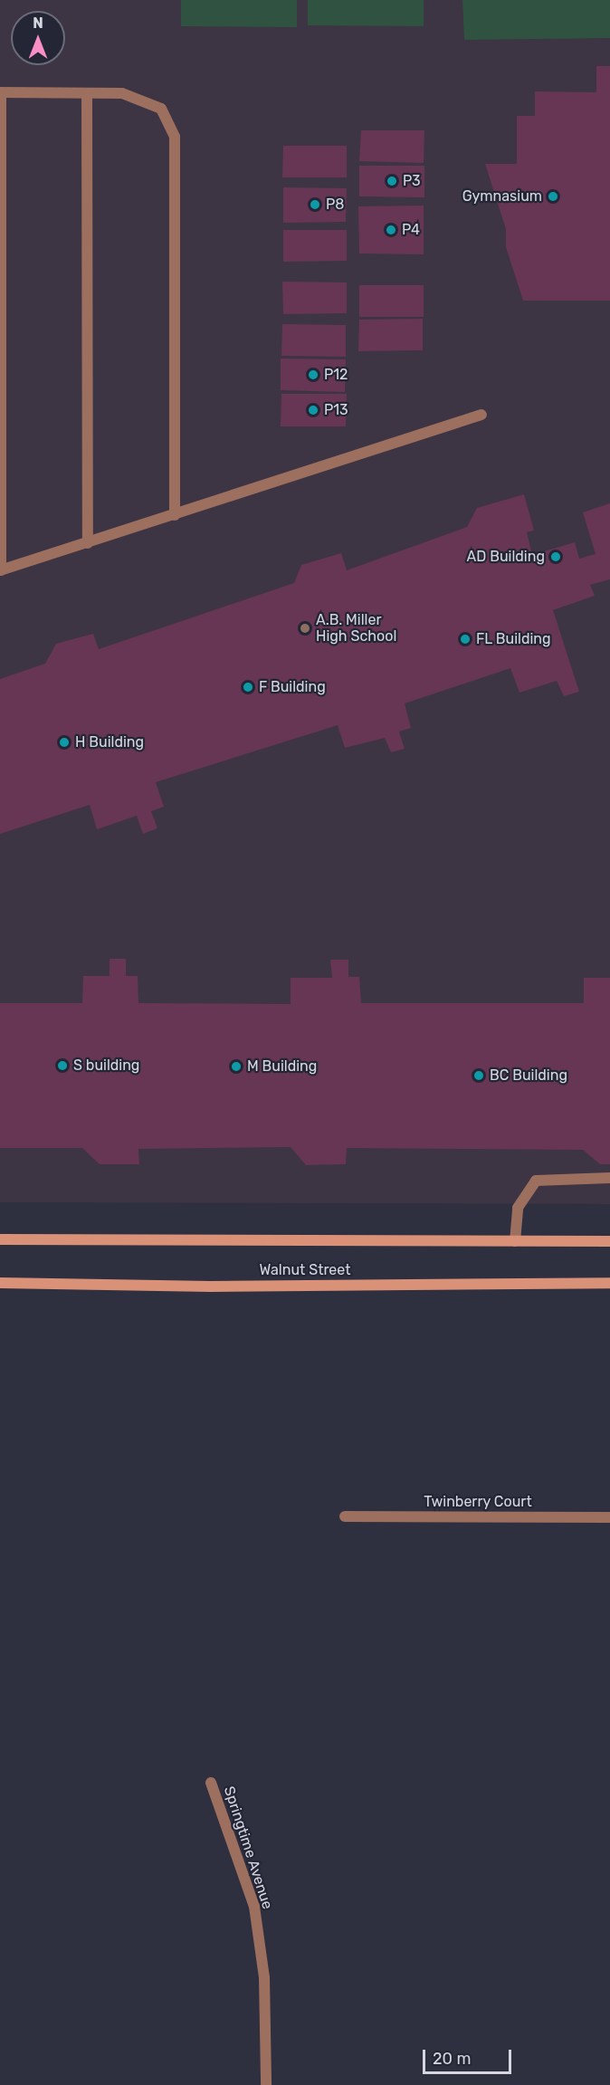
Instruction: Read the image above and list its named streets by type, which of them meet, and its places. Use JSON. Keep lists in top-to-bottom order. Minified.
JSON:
{"streets":{"street":["Walnut Street","Twinberry Court","Springtime Avenue"]},"places":["P3","Gymnasium","P8","P4","P12","P13","AD Building","A.B. Miller High School","FL Building","F Building","H Building","S building","M Building","BC Building"],"scale_bar":"20 m","north":"top"}
